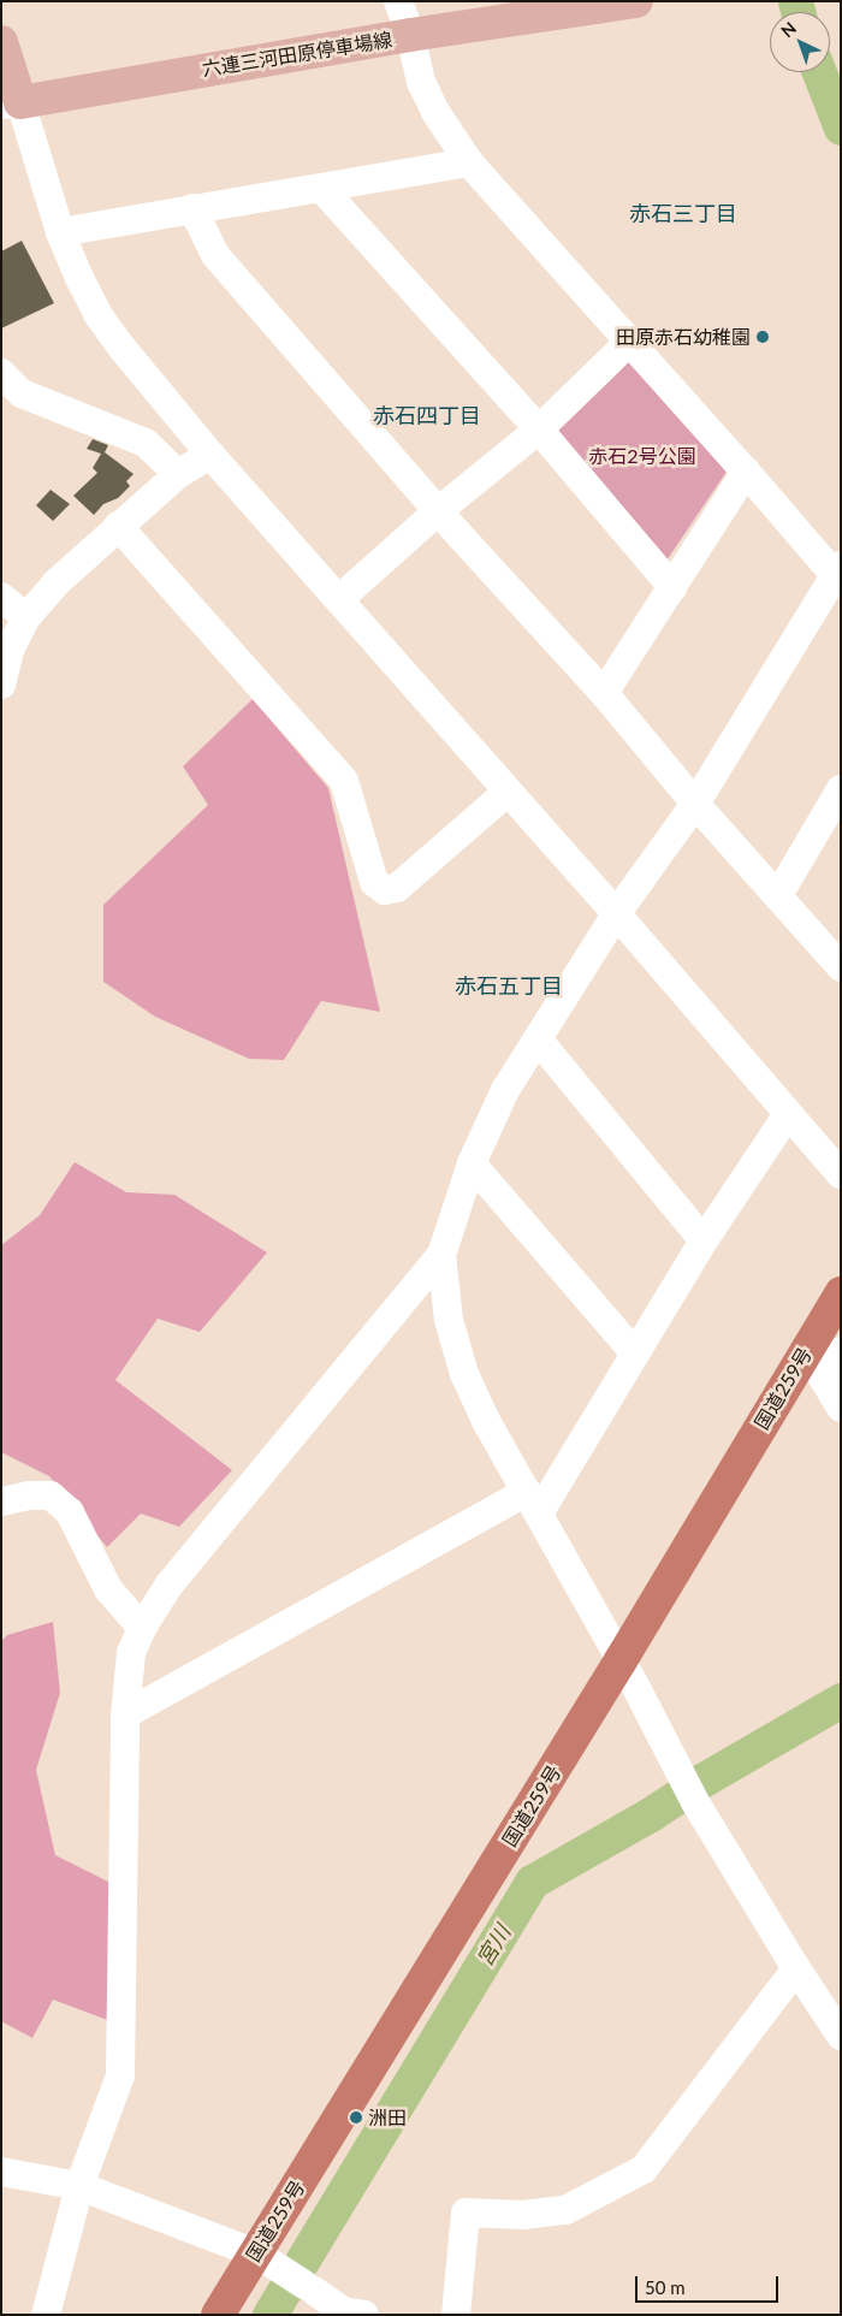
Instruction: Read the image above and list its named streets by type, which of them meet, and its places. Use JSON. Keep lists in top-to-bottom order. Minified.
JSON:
{"streets":{"highway":["国道259号"],"main road":["六連三河田原停車場線"]},"districts":["赤石三丁目","赤石四丁目","赤石五丁目"],"water":["宮川"],"parks":["赤石2号公園"],"places":["田原赤石幼稚園","洲田"],"scale_bar":"50 m","north":"top left"}
